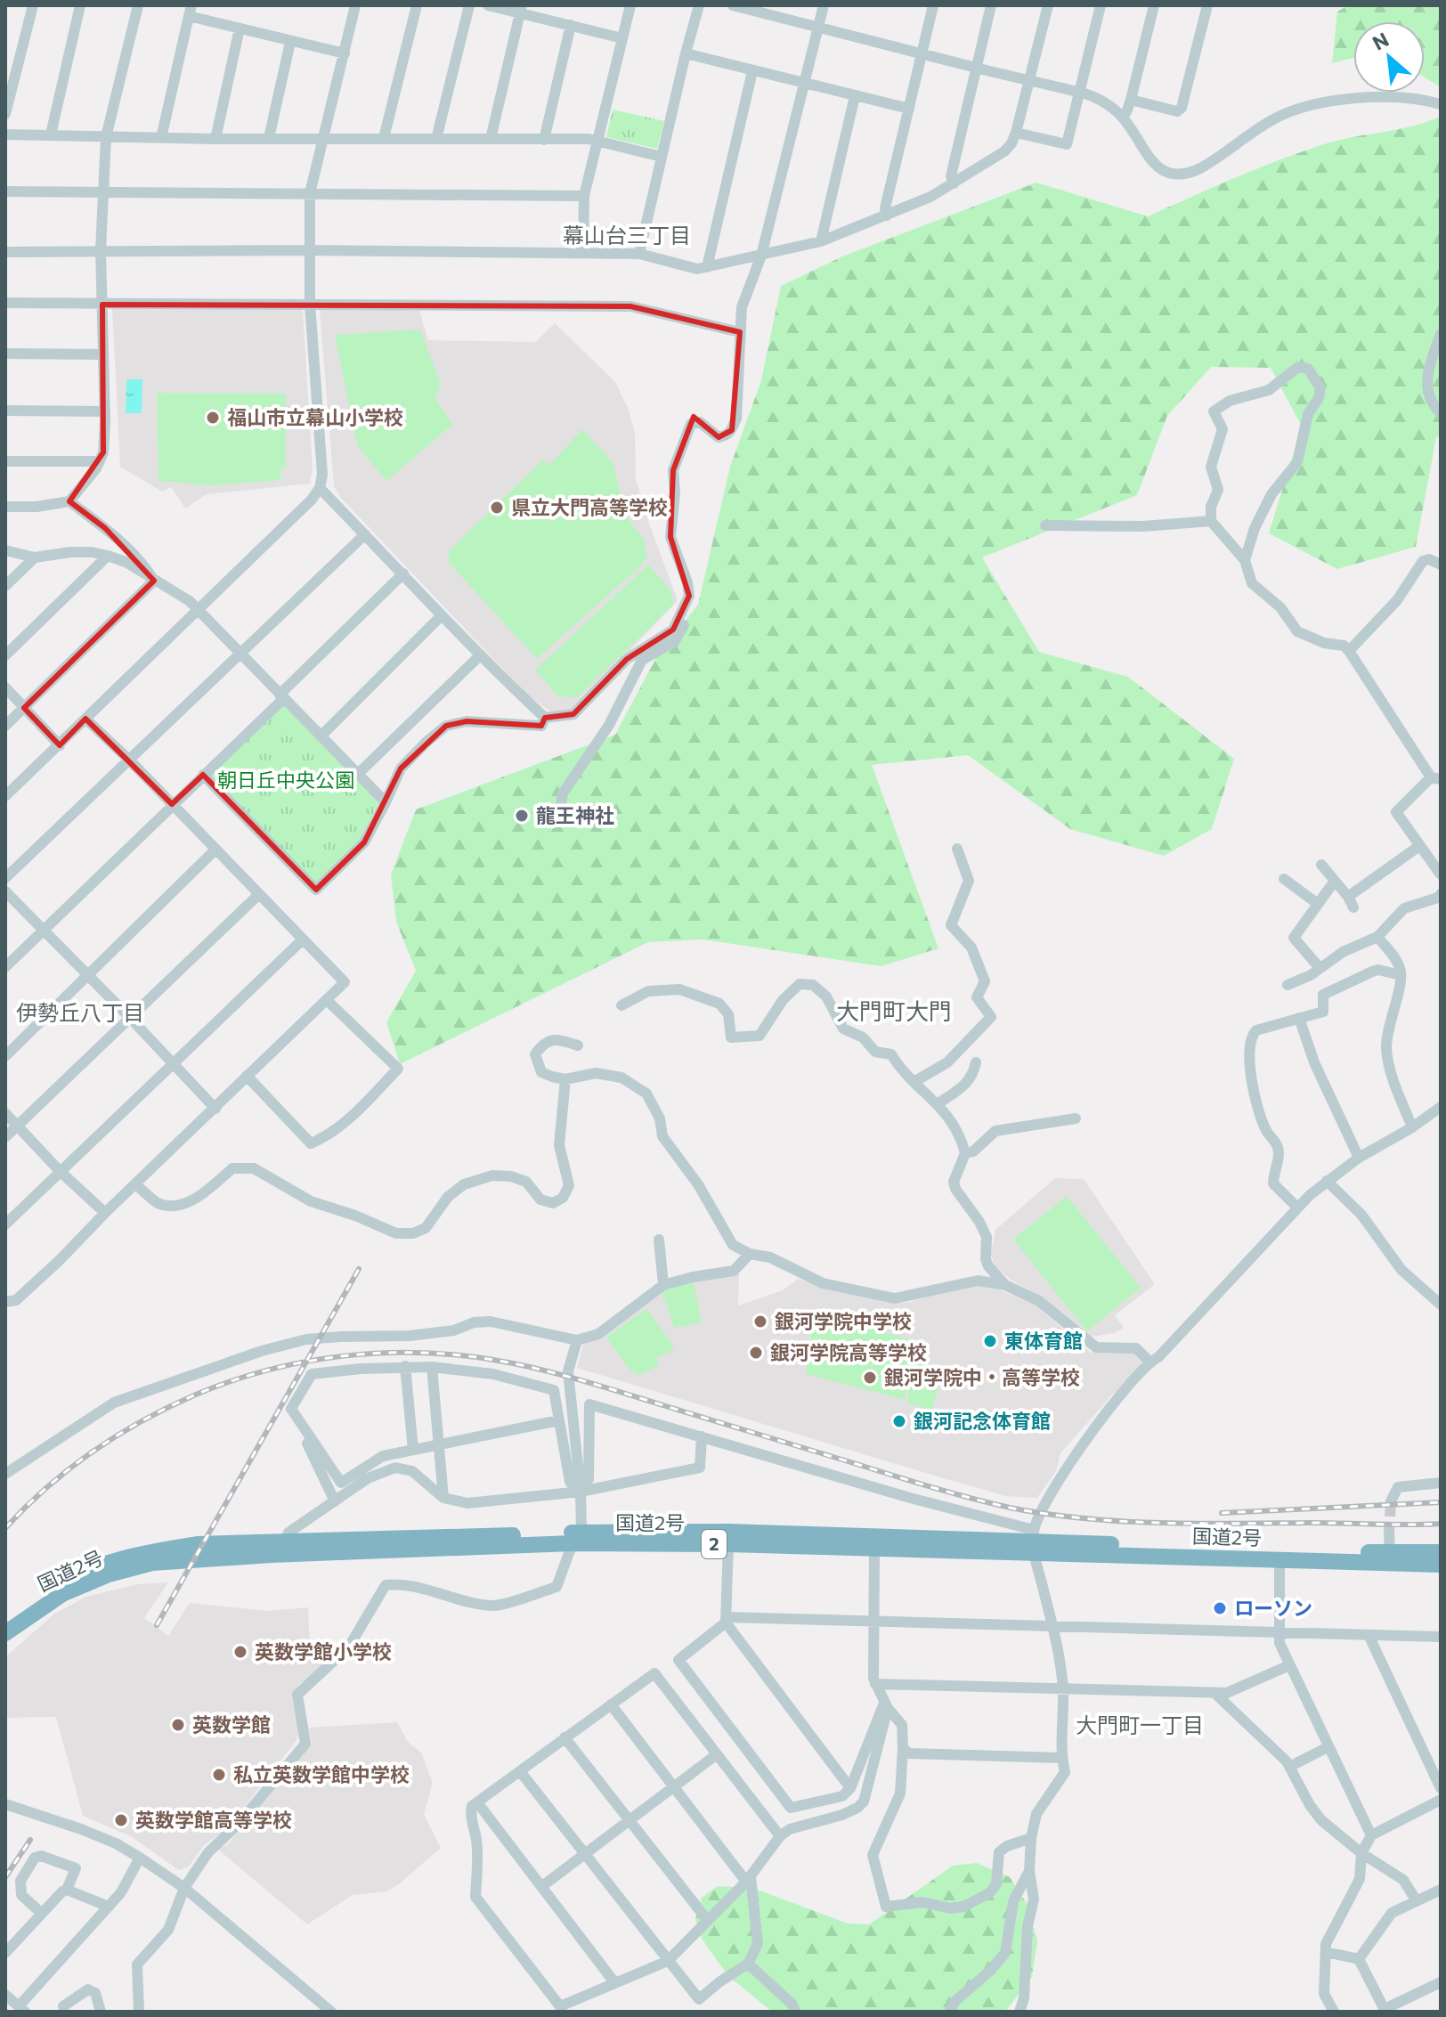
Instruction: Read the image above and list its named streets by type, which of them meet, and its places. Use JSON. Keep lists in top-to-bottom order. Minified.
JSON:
{"streets":{"highway":["国道2号","2"]},"districts":["幕山台三丁目","大門町大門","伊勢丘八丁目","大門町一丁目"],"parks":["朝日丘中央公園"],"places":["福山市立幕山小学校","県立大門高等学校","龍王神社","銀河学院中学校","東体育館","銀河学院高等学校","銀河学院中・高等学校","銀河記念体育館","ローソン","英数学館小学校","英数学館","私立英数学館中学校","英数学館高等学校"],"north":"top left"}
